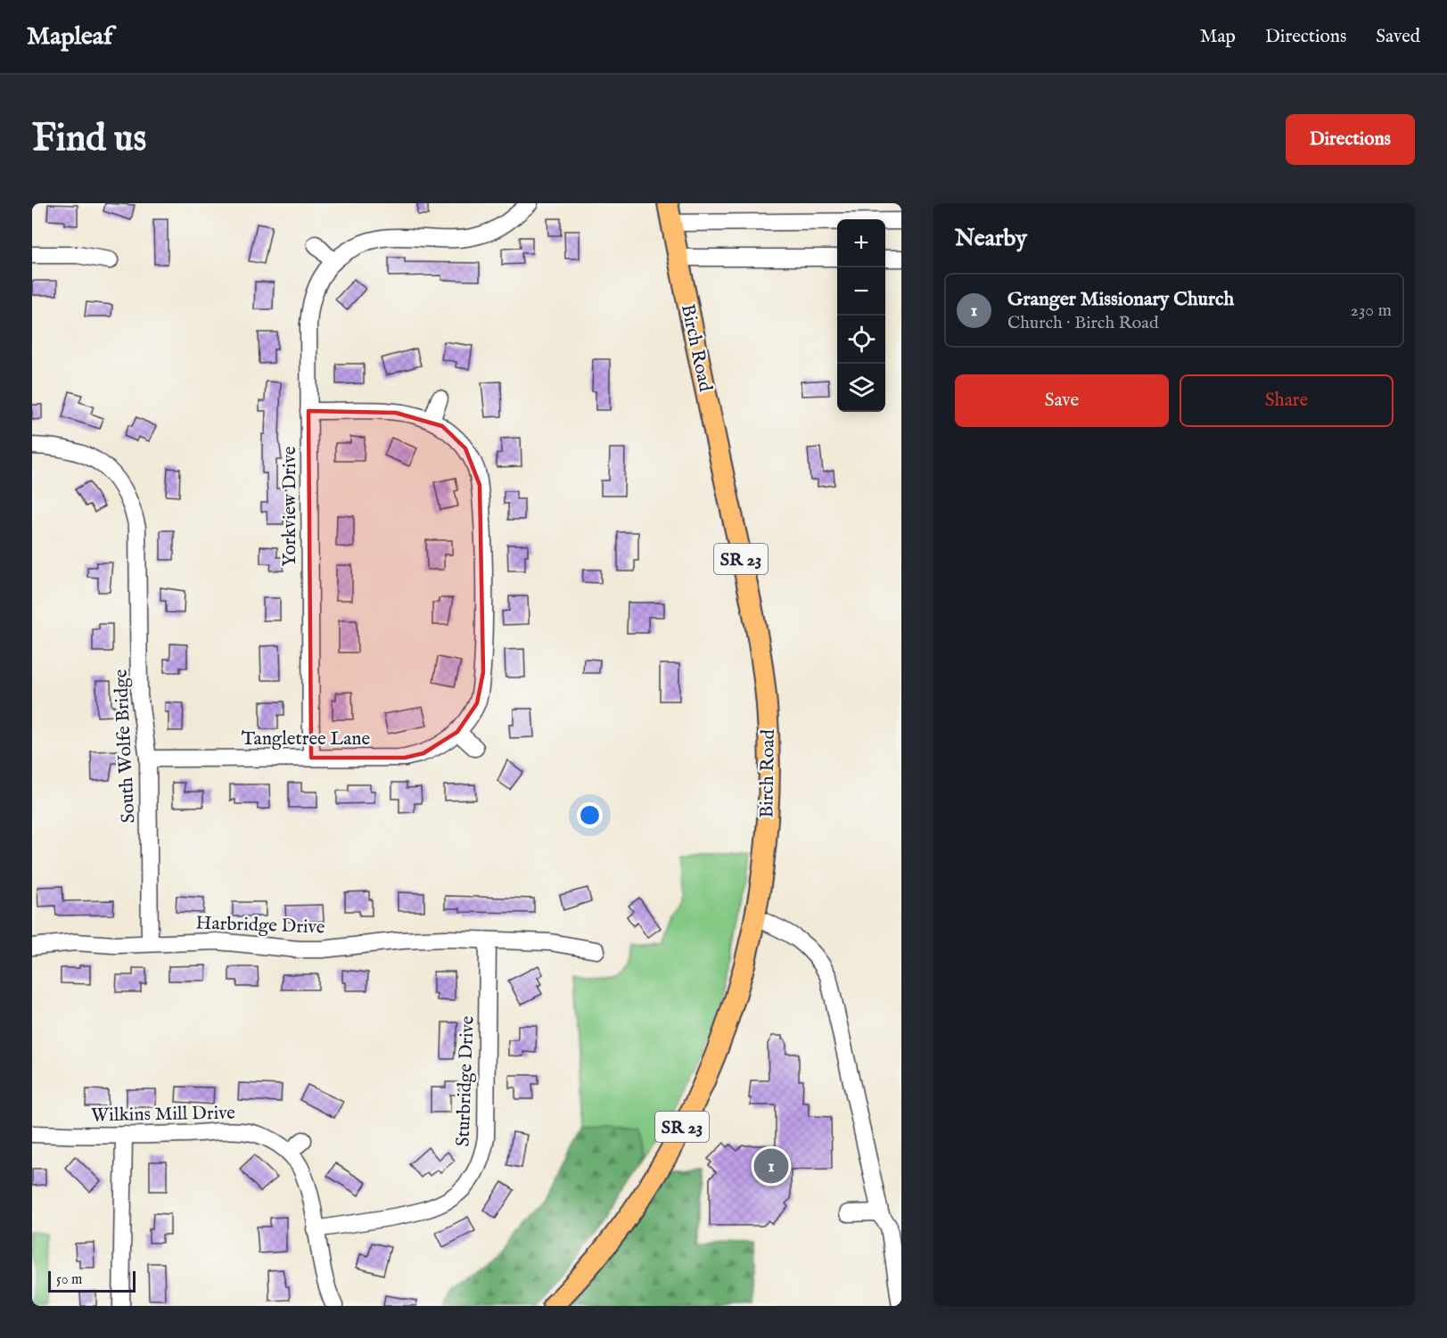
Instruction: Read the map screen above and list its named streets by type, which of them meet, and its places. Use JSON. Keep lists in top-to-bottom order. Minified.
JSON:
{"streets":{"main road":["Birch Road","SR 23"],"street":["Yorkview Drive","Tangletree Lane","South Wolfe Bridge","Harbridge Drive","Sturbridge Drive","Wilkins Mill Drive"]},"crossings":[["Birch Road","SR 23"],["Yorkview Drive","Tangletree Lane"],["Tangletree Lane","South Wolfe Bridge"],["South Wolfe Bridge","Harbridge Drive"],["Harbridge Drive","Sturbridge Drive"],["Sturbridge Drive","Wilkins Mill Drive"]],"scale_bar":"50 m","page":{"header":"Mapleaf","nav":["Map","Directions","Saved"],"buttons":["Directions",["Save","Share"]],"title":"Find us","heading":"Nearby","map_buttons":["+","−"],"list":[{"mark":"1","name":"Granger Missionary Church","note":"Church · Birch Road","value":"230 m"}],"pins":"1","scale":"50 m"}}
